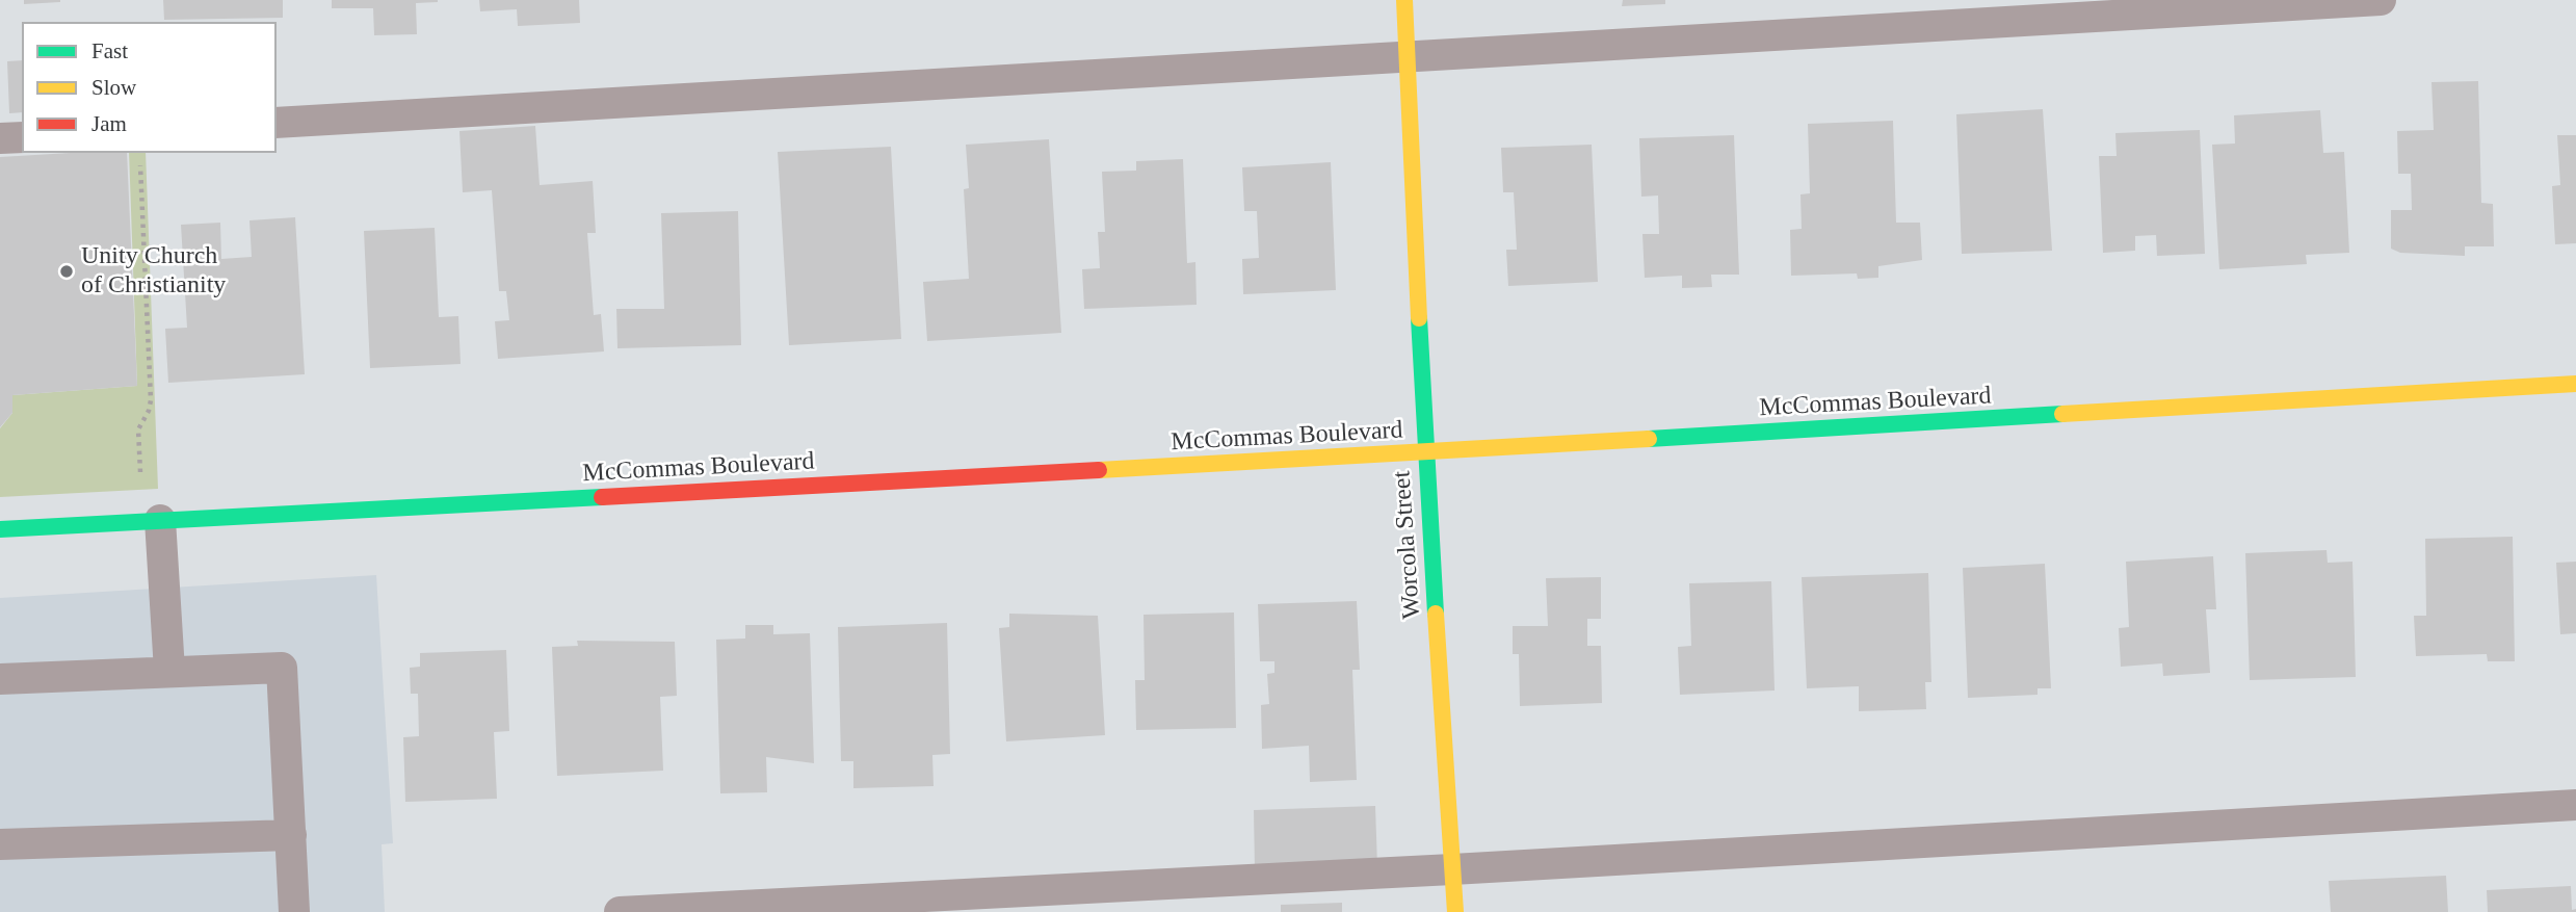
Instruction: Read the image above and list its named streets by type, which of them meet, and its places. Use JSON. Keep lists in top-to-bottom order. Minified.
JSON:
{"streets":{"street":["McCommas Boulevard","Worcola Street"]},"crossings":[["McCommas Boulevard","Worcola Street"]],"places":["Unity Church of Christianity"],"legend":["Fast","Slow","Jam"]}
